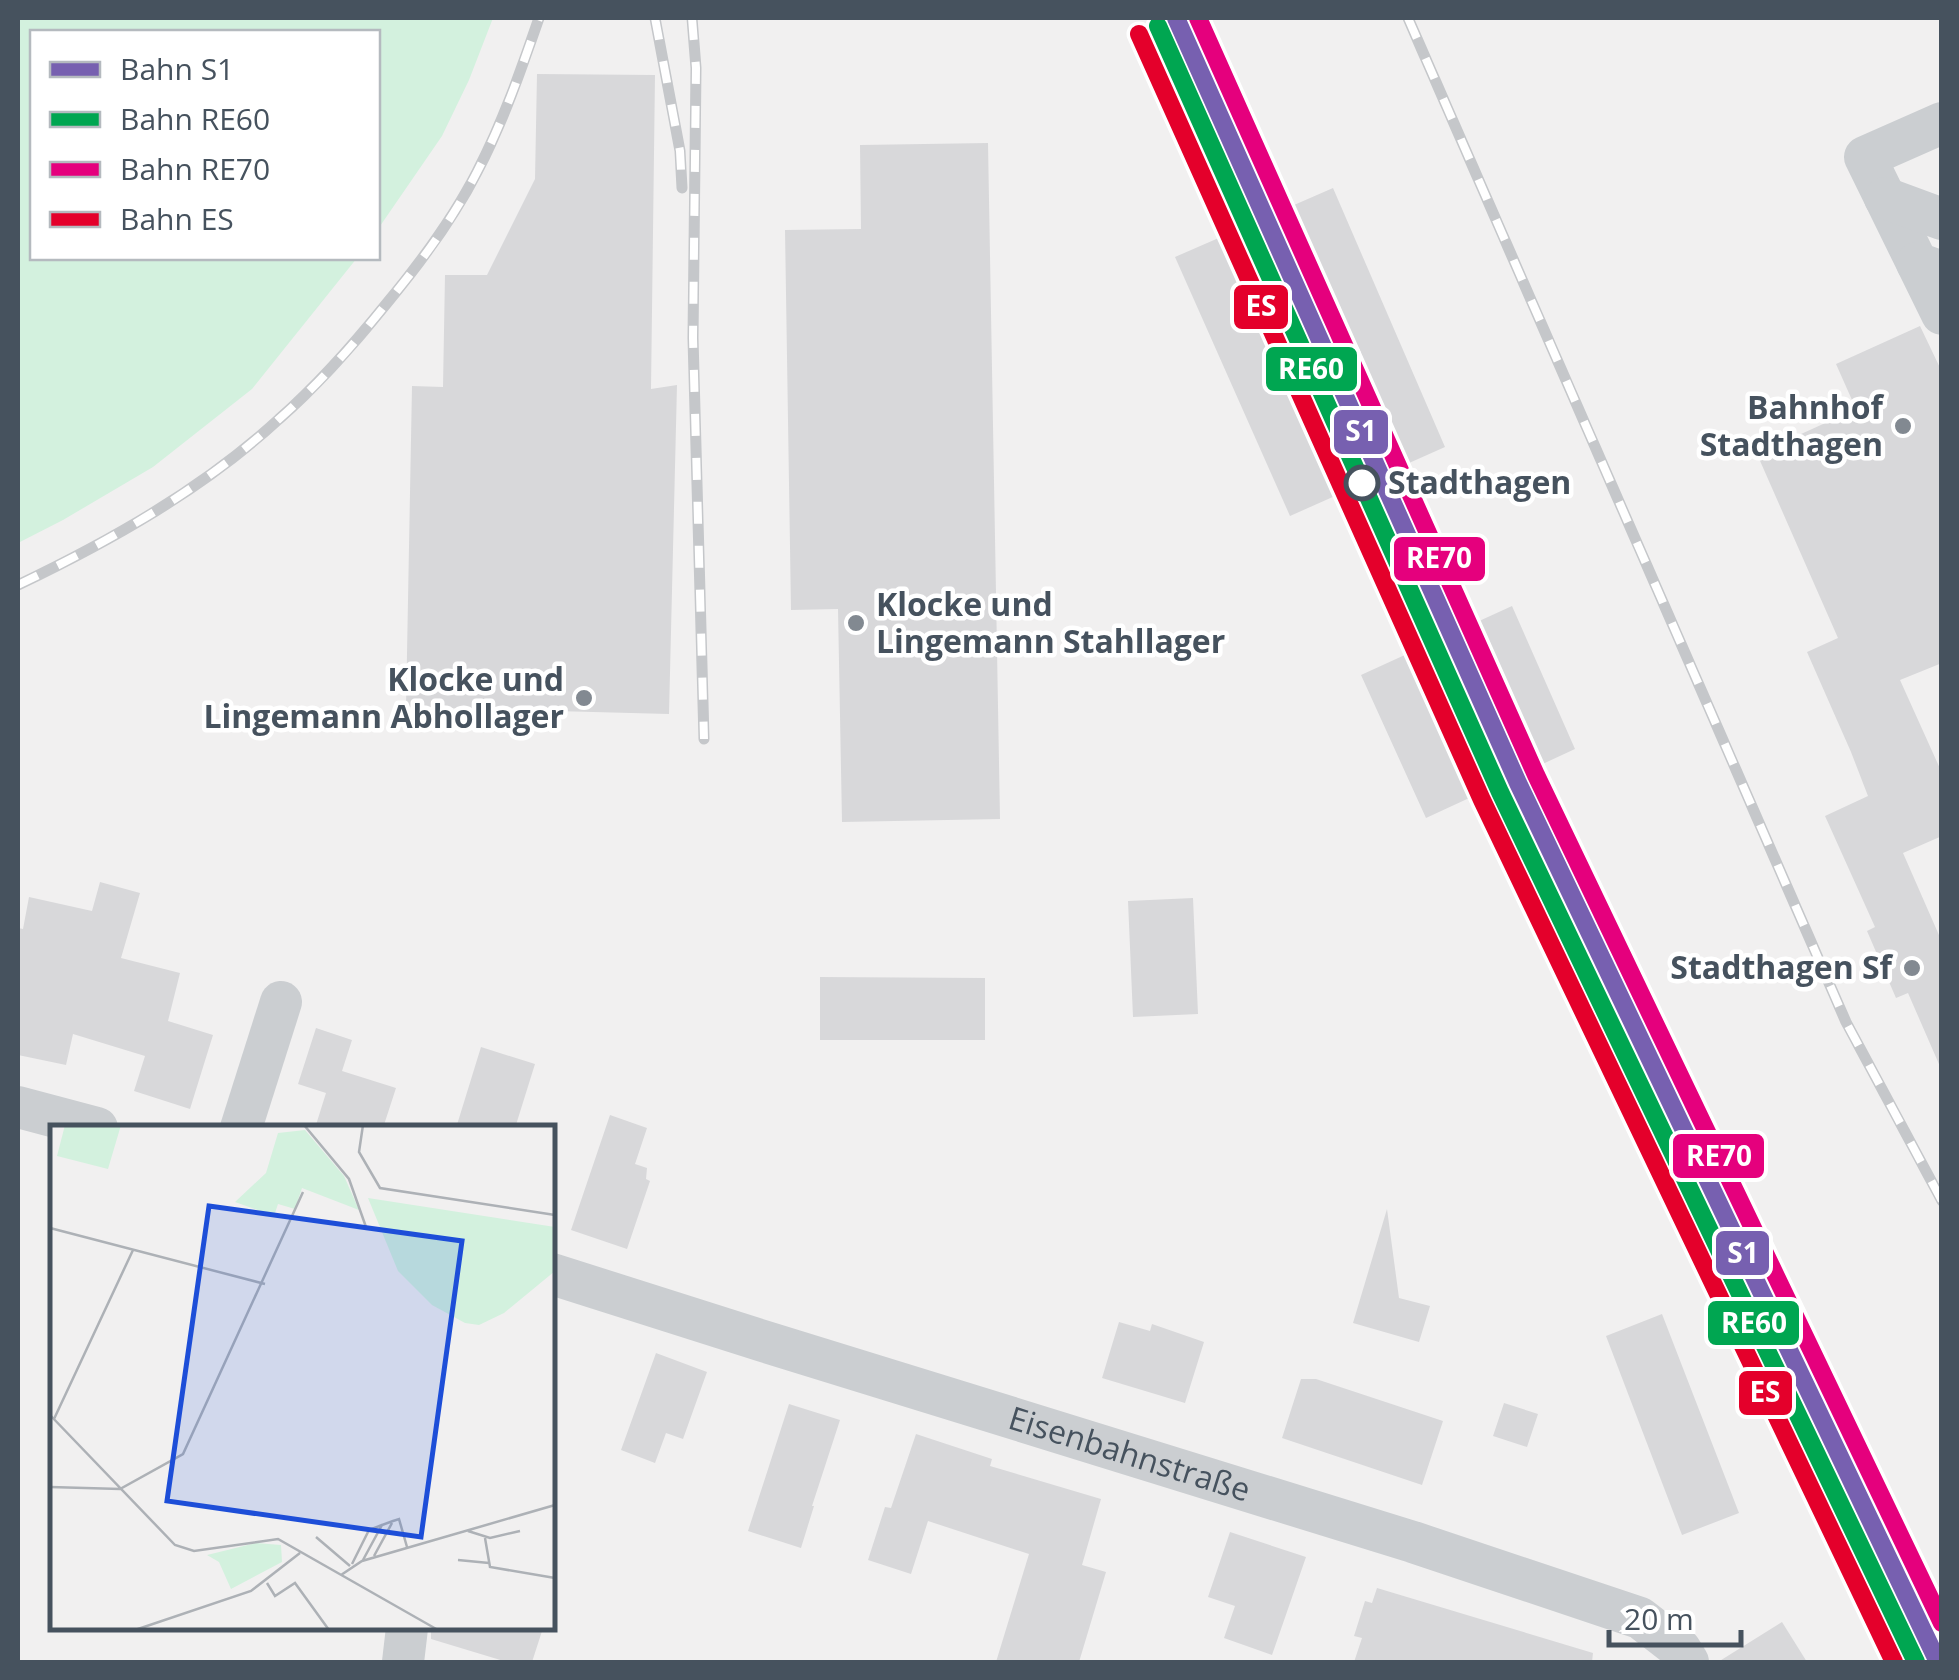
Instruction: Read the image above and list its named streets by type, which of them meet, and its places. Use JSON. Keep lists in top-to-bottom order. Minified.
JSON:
{"streets":{"street":["Eisenbahnstraße"]},"places":["Bahnhof Stadthagen","Stadthagen","Klocke und Lingemann Stahllager","Klocke und Lingemann Abhollager","Stadthagen Sf"],"lines":["rail line S1","rail line RE70","rail line RE60","rail line ES"],"legend":["Bahn S1","Bahn RE60","Bahn RE70","Bahn ES"],"scale_bar":"20 m"}
